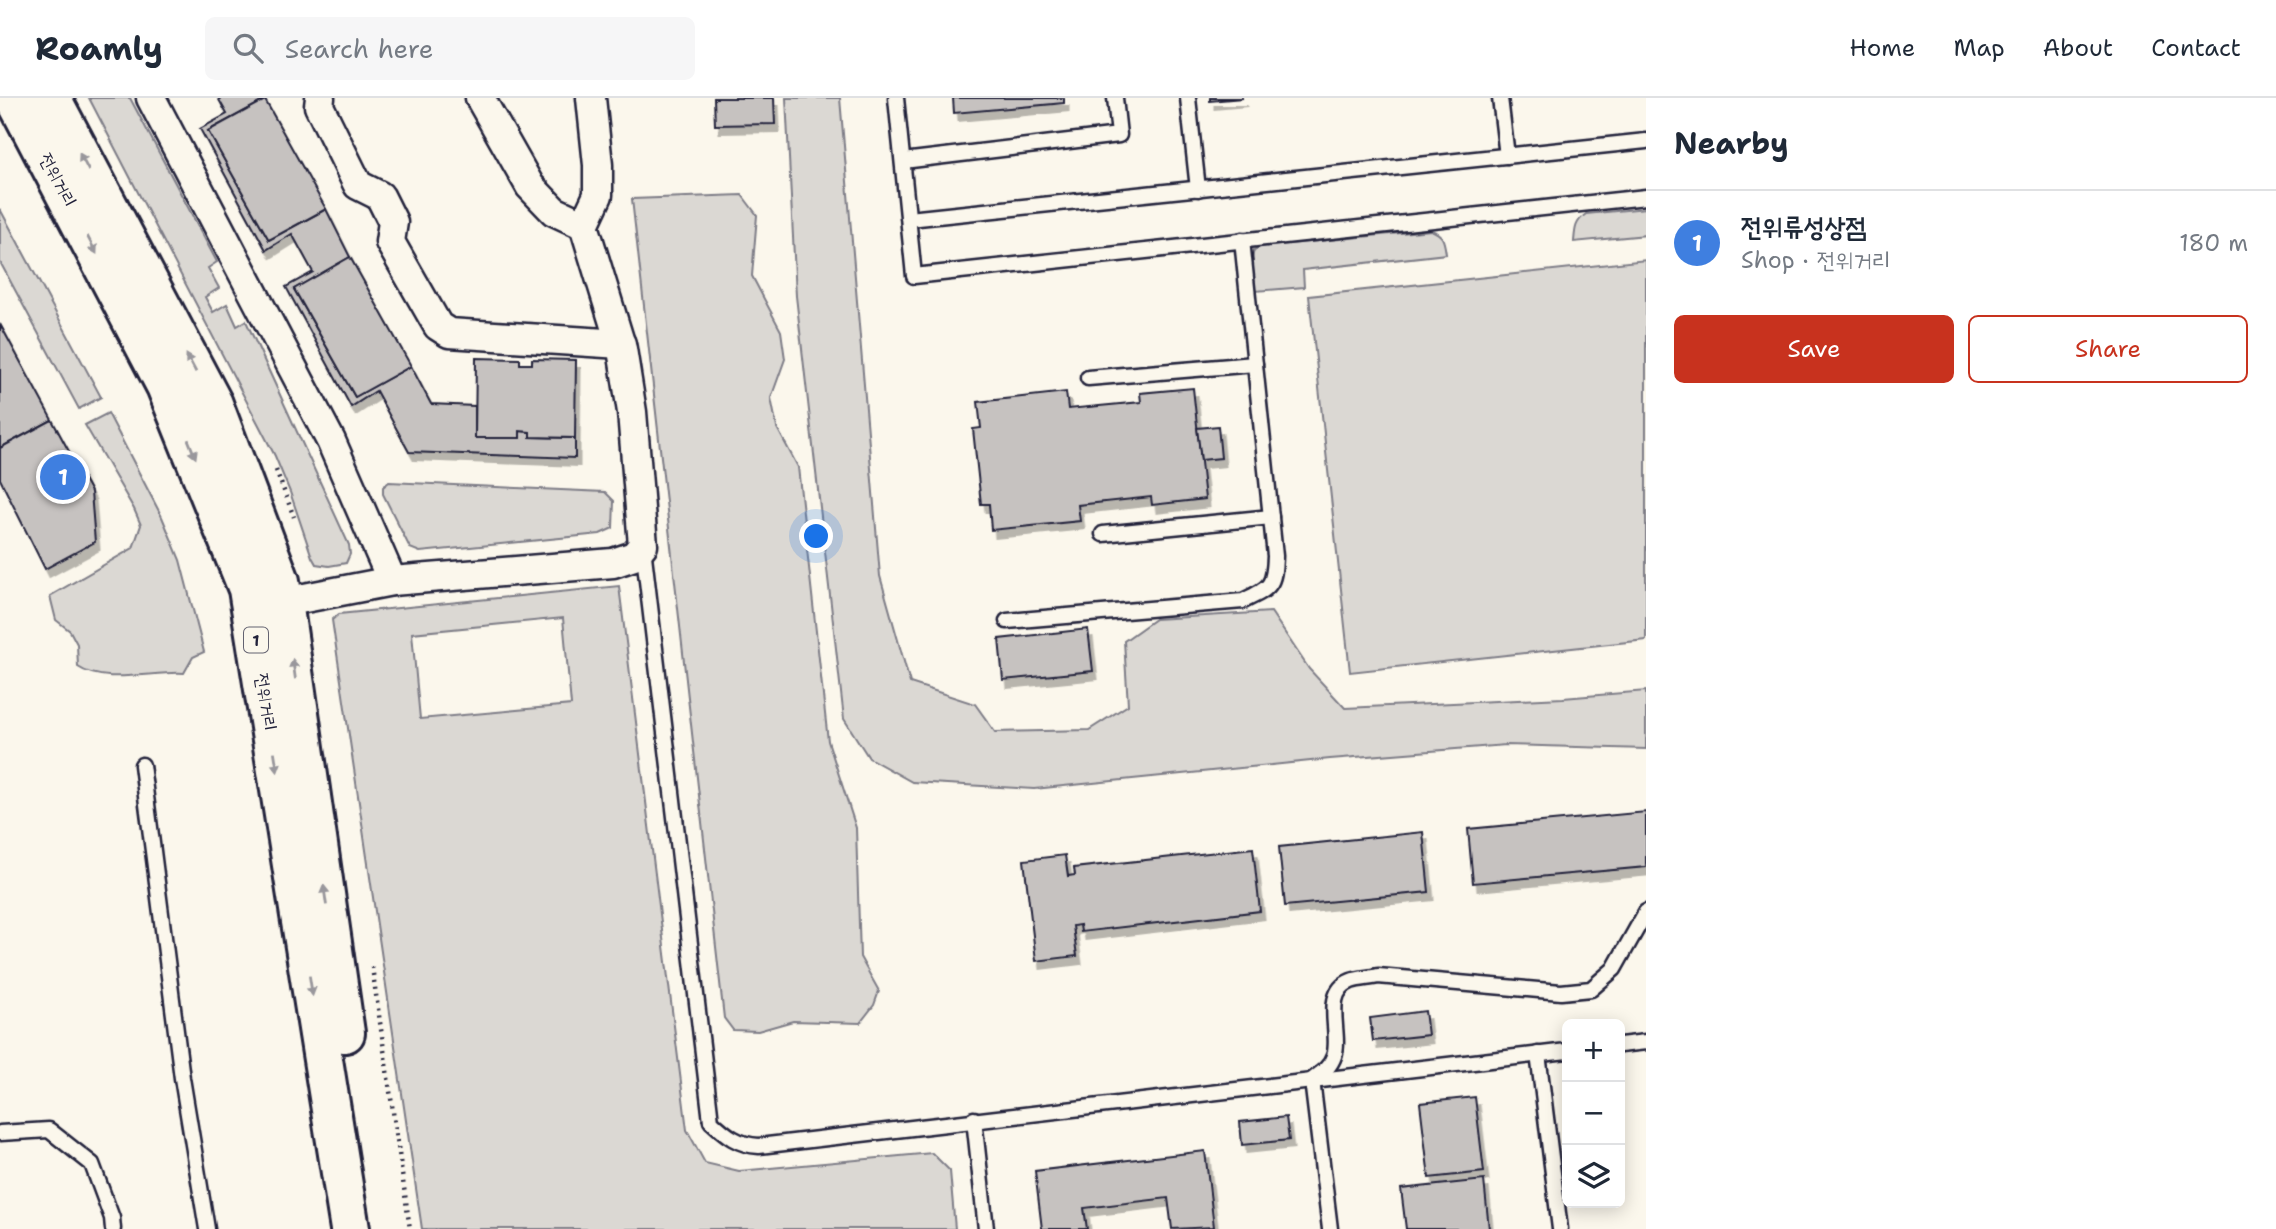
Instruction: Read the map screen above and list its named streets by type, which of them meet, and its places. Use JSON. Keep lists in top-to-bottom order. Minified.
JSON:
{"streets":{"main road":["전위거리","1"]},"page":{"header":"Roamly","search":"Search here","nav":["Home","Map","About","Contact"],"heading":"Nearby","list":[{"mark":"1","name":"전위류성상점","note":"Shop · 전위거리","value":"180 m"}],"buttons":["Save","Share"],"pins":"1","map_buttons":["+","−"]}}
